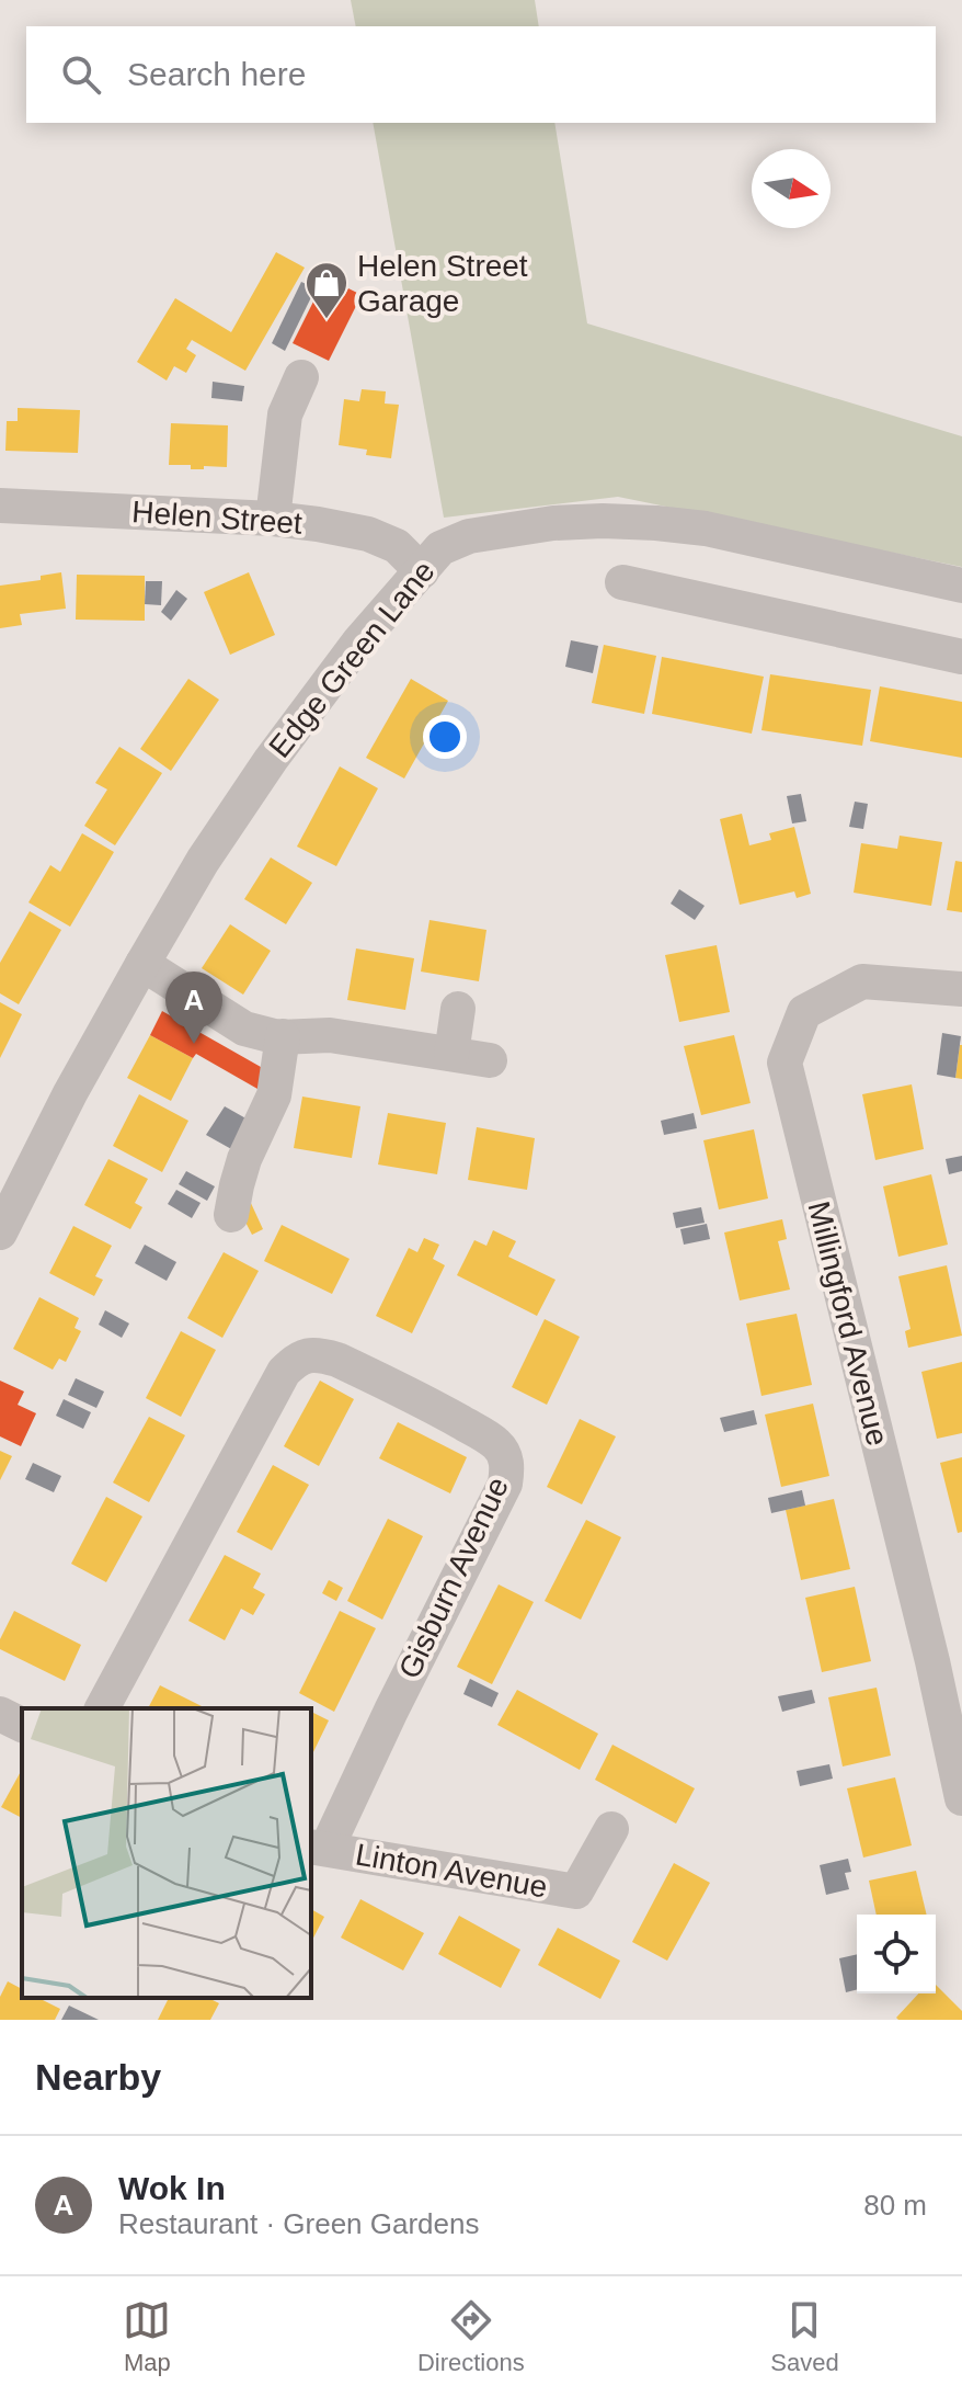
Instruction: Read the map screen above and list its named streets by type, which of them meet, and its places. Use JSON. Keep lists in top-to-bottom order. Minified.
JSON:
{"streets":{"street":["Helen Street","Edge Green Lane","Millingford Avenue","Gisburn Avenue","Linton Avenue"]},"crossings":[["Helen Street","Edge Green Lane"],["Gisburn Avenue","Linton Avenue"]],"places":{"shop":["Helen Street Garage"]},"north":"right","page":{"search":"Search here","pins":"A","heading":"Nearby","list":[{"mark":"A","name":"Wok In","note":"Restaurant · Green Gardens","value":"80 m"}],"nav":["Map","Directions","Saved"]}}
